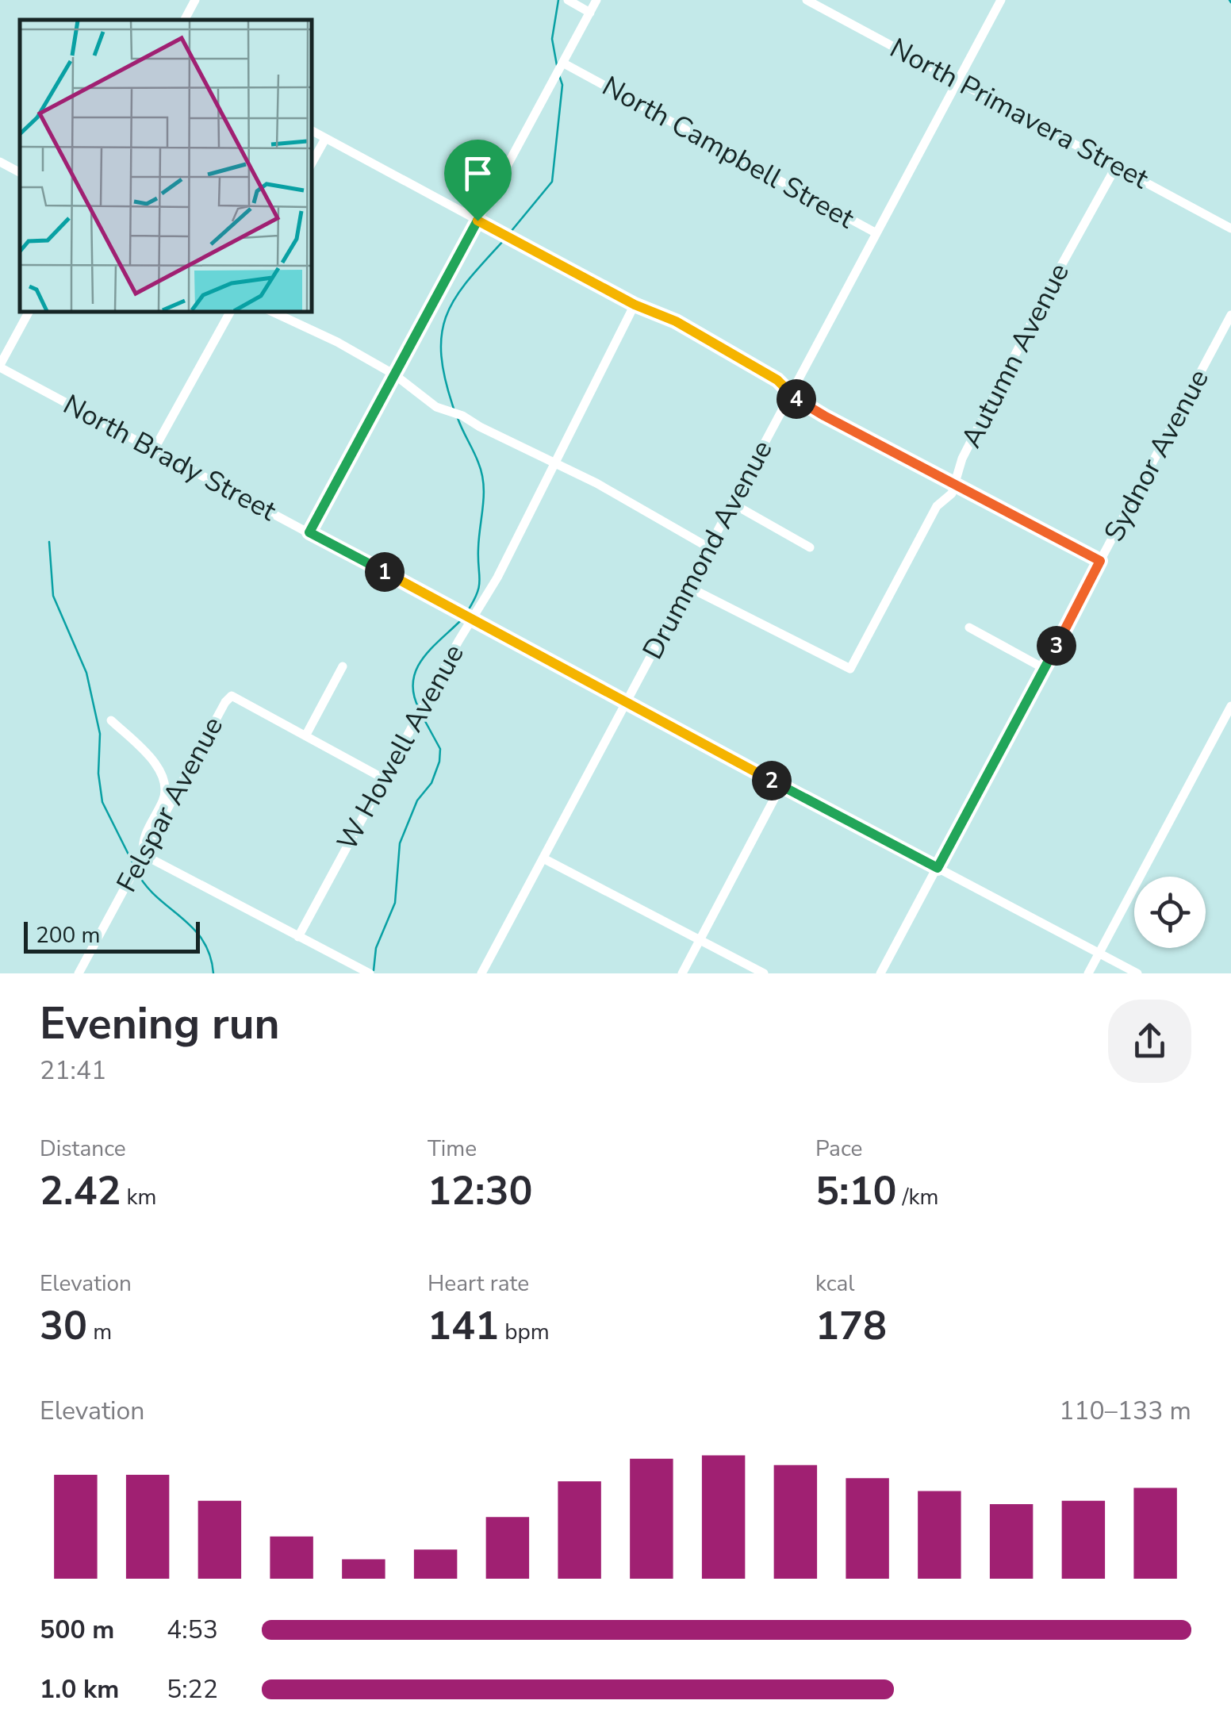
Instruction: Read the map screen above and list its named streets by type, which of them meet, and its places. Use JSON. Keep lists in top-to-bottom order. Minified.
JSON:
{"streets":{"street":["North Primavera Street","North Campbell Street","Autumn Avenue","Sydnor Avenue","North Brady Street","Drummond Avenue","W Howell Avenue","Felspar Avenue"]},"crossings":[["North Primavera Street","Autumn Avenue"],["North Primavera Street","Drummond Avenue"],["North Campbell Street","Drummond Avenue"],["Autumn Avenue","Drummond Avenue"],["Sydnor Avenue","North Brady Street"],["North Brady Street","Drummond Avenue"],["North Brady Street","W Howell Avenue"]],"scale_bar":"200 m","page":{"pins":["4","1","3","2"],"scale":"200 m","heading":["Evening run","21:41"],"stats":[["Distance","2.42 km"],["Time","12:30"],["Pace","5:10 /km"],["Elevation","30 m"],["Heart rate","141 bpm"],["kcal","178"]],"chart":["Elevation","110–133 m"],"list":[{"name":"500 m","note":"4:53"},{"name":"1.0 km","note":"5:22"}]}}
